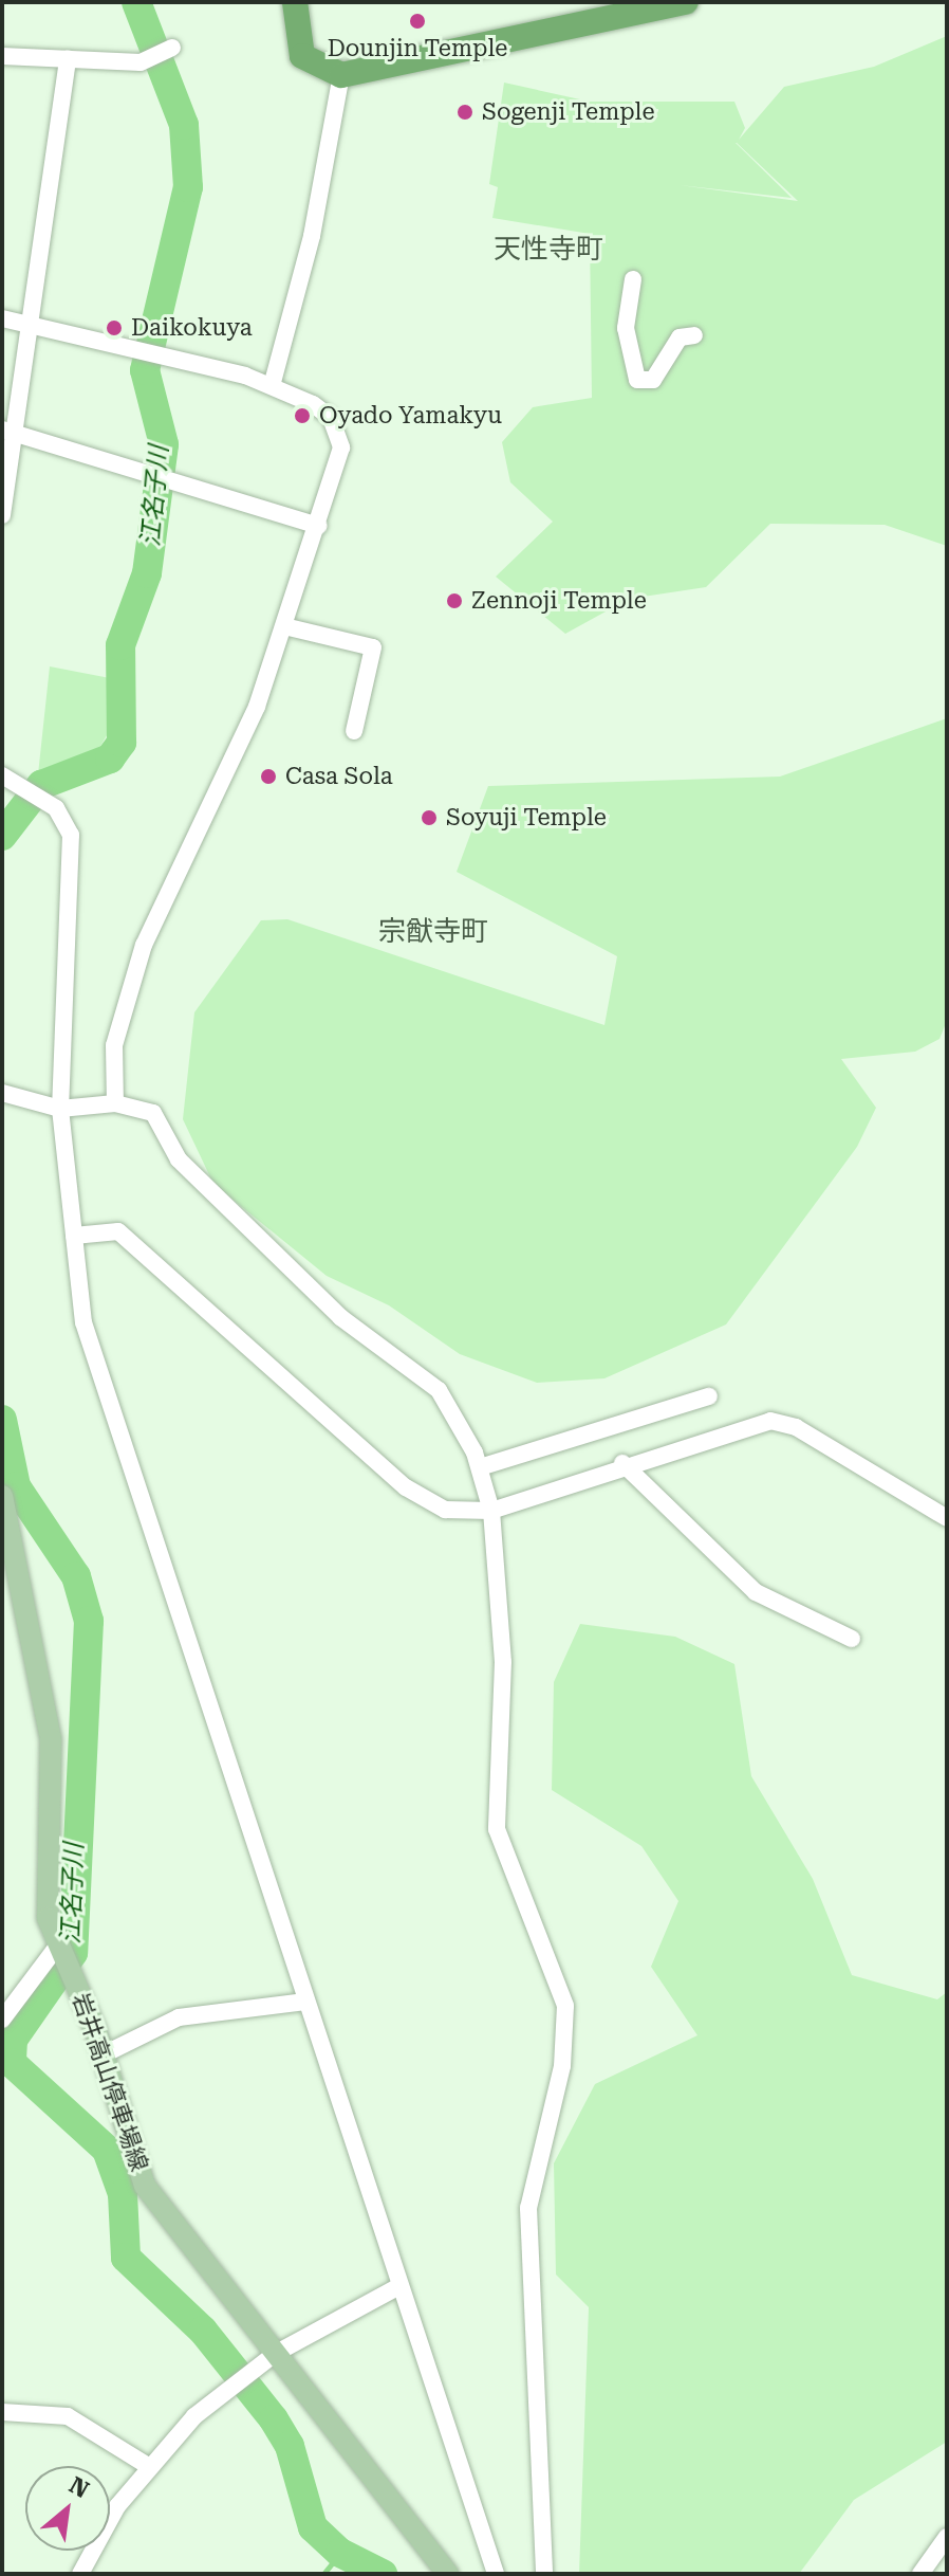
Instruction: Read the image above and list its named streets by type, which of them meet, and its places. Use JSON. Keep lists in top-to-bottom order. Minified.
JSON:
{"streets":{"main road":["岩井高山停車場線"]},"districts":["天性寺町","宗猷寺町"],"water":["江名子川"],"places":["Dounjin Temple","Sogenji Temple","Daikokuya","Oyado Yamakyu","Zennoji Temple","Casa Sola","Soyuji Temple"],"north":"top right"}
